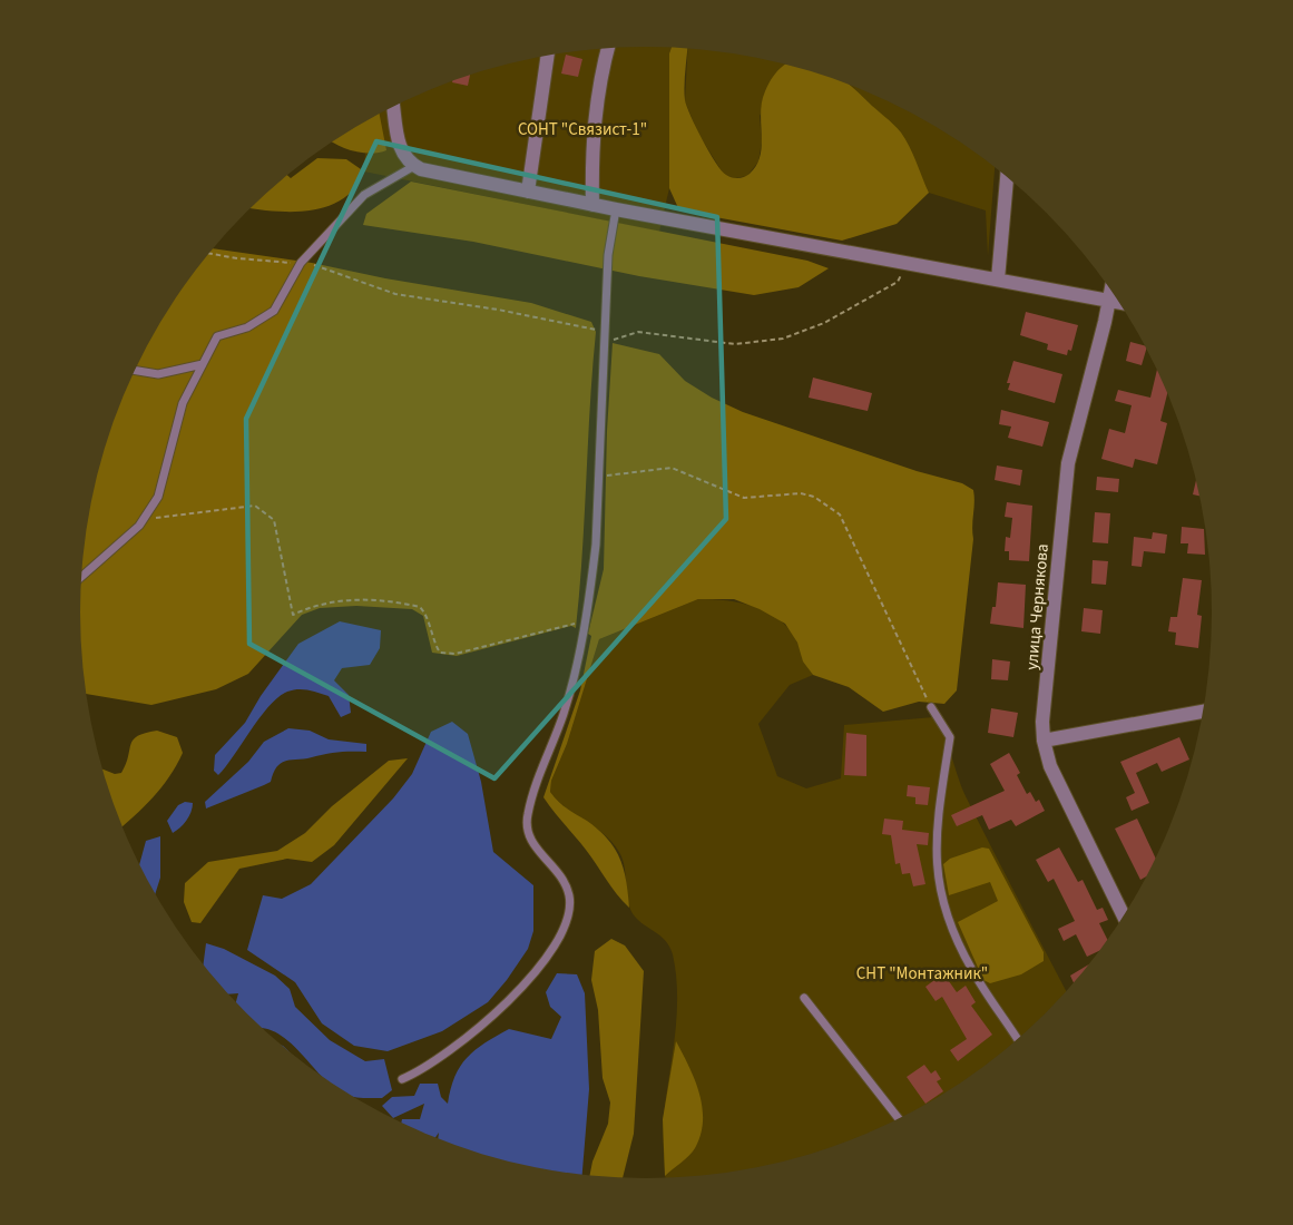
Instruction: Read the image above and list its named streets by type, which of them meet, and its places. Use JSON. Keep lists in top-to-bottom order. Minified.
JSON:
{"streets":{"street":["улица Чернякова"]},"parks":["СОНТ \"Связист-1\"","СНТ \"Монтажник\""]}
